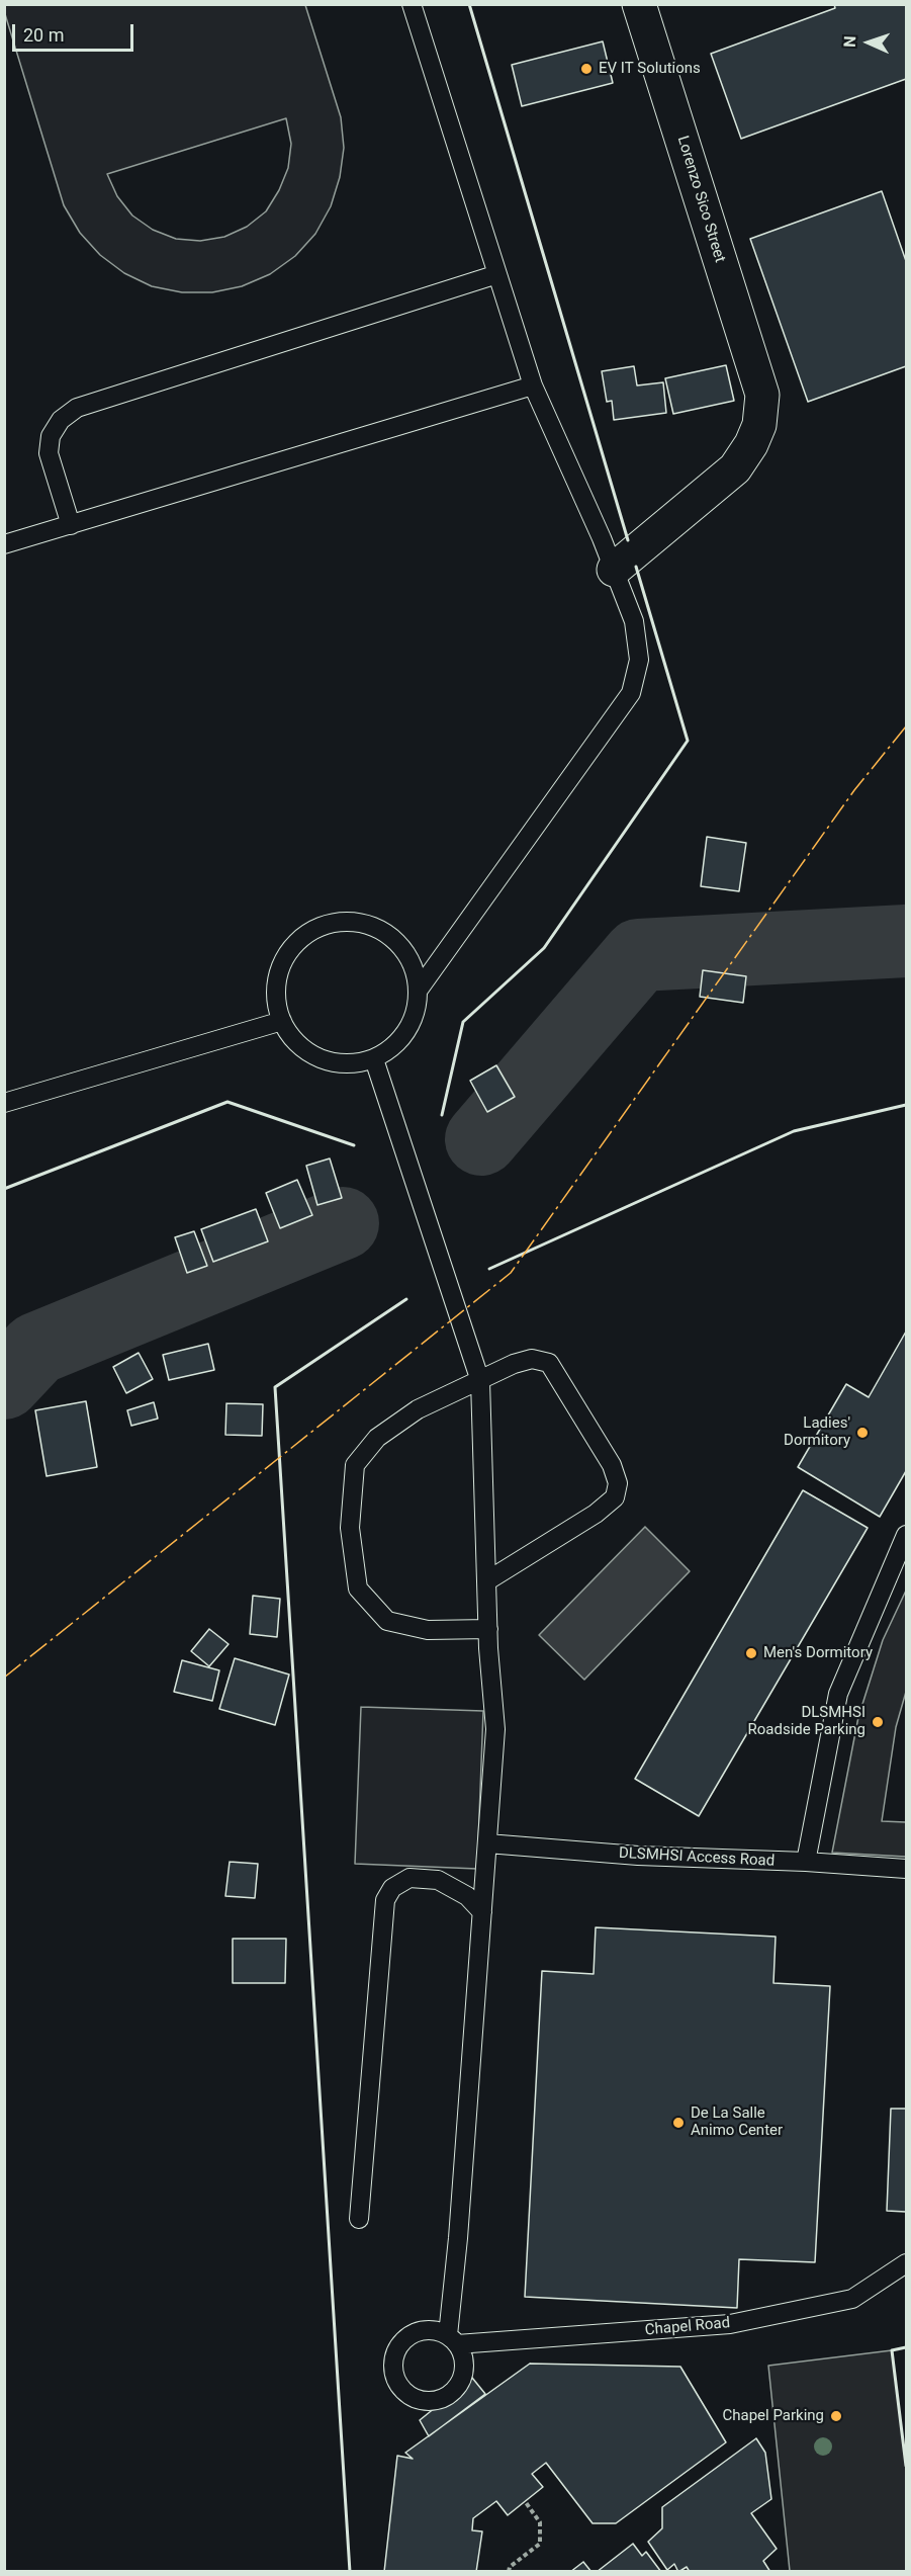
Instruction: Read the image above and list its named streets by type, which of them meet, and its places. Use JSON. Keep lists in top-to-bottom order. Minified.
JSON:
{"streets":{"street":["Lorenzo Sico Street"],"lane":["DLSMHSI Access Road","Chapel Road"]},"places":["EV IT Solutions","Ladies' Dormitory","Men's Dormitory","DLSMHSI Roadside Parking","De La Salle Animo Center","Chapel Parking"],"scale_bar":"20 m","north":"left"}
